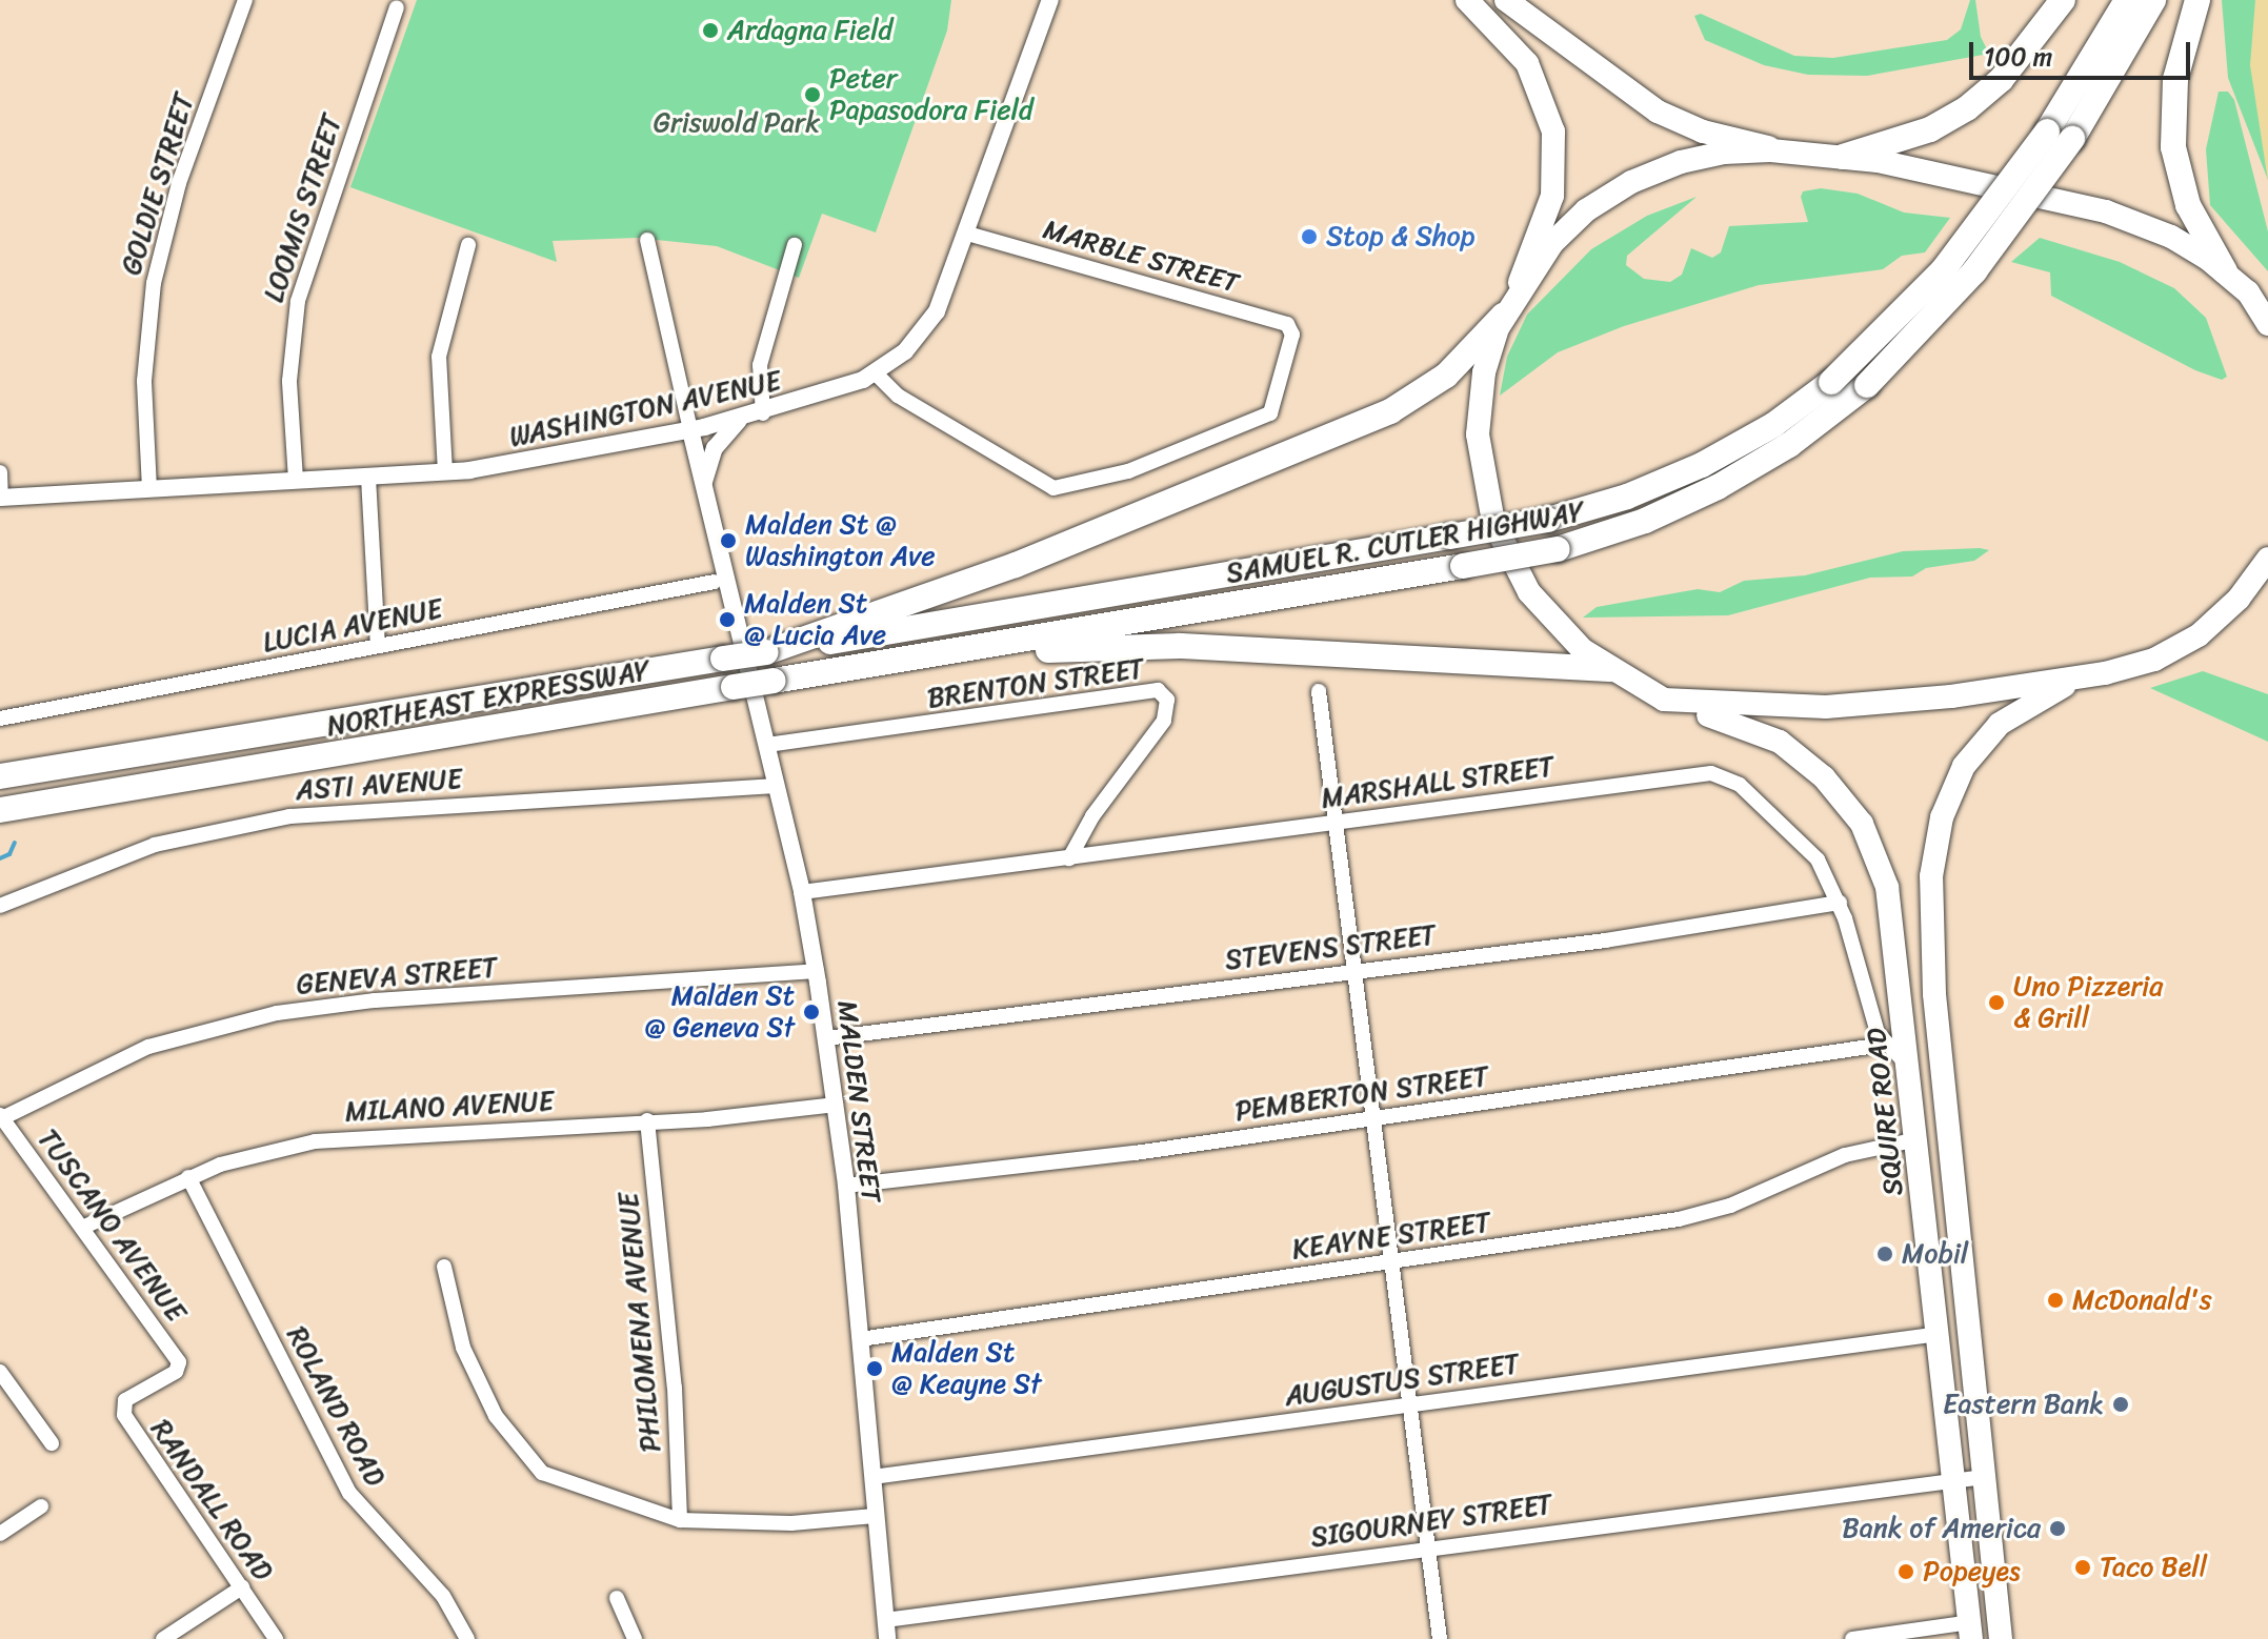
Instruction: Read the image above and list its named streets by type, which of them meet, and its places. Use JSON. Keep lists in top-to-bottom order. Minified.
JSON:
{"streets":{"highway":["SAMUEL R. CUTLER HIGHWAY","NORTHEAST EXPRESSWAY"],"main road":["SQUIRE ROAD"],"street":["GOLDIE STREET","LOOMIS STREET","MARBLE STREET","WASHINGTON AVENUE","LUCIA AVENUE","BRENTON STREET","MARSHALL STREET","ASTI AVENUE","STEVENS STREET","GENEVA STREET","PEMBERTON STREET","MALDEN STREET","MILANO AVENUE","TUSCANO AVENUE","KEAYNE STREET","PHILOMENA AVENUE","AUGUSTUS STREET","ROLAND ROAD","RANDALL ROAD","SIGOURNEY STREET"]},"crossings":[["GOLDIE STREET","WASHINGTON AVENUE"],["LOOMIS STREET","WASHINGTON AVENUE"],["MARBLE STREET","WASHINGTON AVENUE"],["WASHINGTON AVENUE","MALDEN STREET"],["SAMUEL R. CUTLER HIGHWAY","NORTHEAST EXPRESSWAY"],["LUCIA AVENUE","MALDEN STREET"],["BRENTON STREET","MARSHALL STREET"],["BRENTON STREET","MALDEN STREET"],["MARSHALL STREET","STEVENS STREET"],["MARSHALL STREET","PEMBERTON STREET"],["MARSHALL STREET","MALDEN STREET"],["MARSHALL STREET","SQUIRE ROAD"],["ASTI AVENUE","MALDEN STREET"],["STEVENS STREET","MALDEN STREET"],["GENEVA STREET","MALDEN STREET"],["GENEVA STREET","TUSCANO AVENUE"],["PEMBERTON STREET","MALDEN STREET"],["MALDEN STREET","MILANO AVENUE"],["MALDEN STREET","KEAYNE STREET"],["MALDEN STREET","AUGUSTUS STREET"],["MALDEN STREET","SIGOURNEY STREET"],["MILANO AVENUE","TUSCANO AVENUE"],["MILANO AVENUE","PHILOMENA AVENUE"],["MILANO AVENUE","ROLAND ROAD"],["SQUIRE ROAD","KEAYNE STREET"],["SQUIRE ROAD","AUGUSTUS STREET"],["SQUIRE ROAD","SIGOURNEY STREET"],["TUSCANO AVENUE","RANDALL ROAD"]],"parks":["Griswold Park"],"places":["Ardagna Field","Peter Papasodora Field","Stop & Shop","Malden St @ Washington Ave","Malden St @ Lucia Ave","Uno Pizzeria & Grill","Malden St @ Geneva St","Mobil","McDonald's","Malden St @ Keayne St","Eastern Bank","Bank of America","Taco Bell","Popeyes"],"scale_bar":"100 m"}
